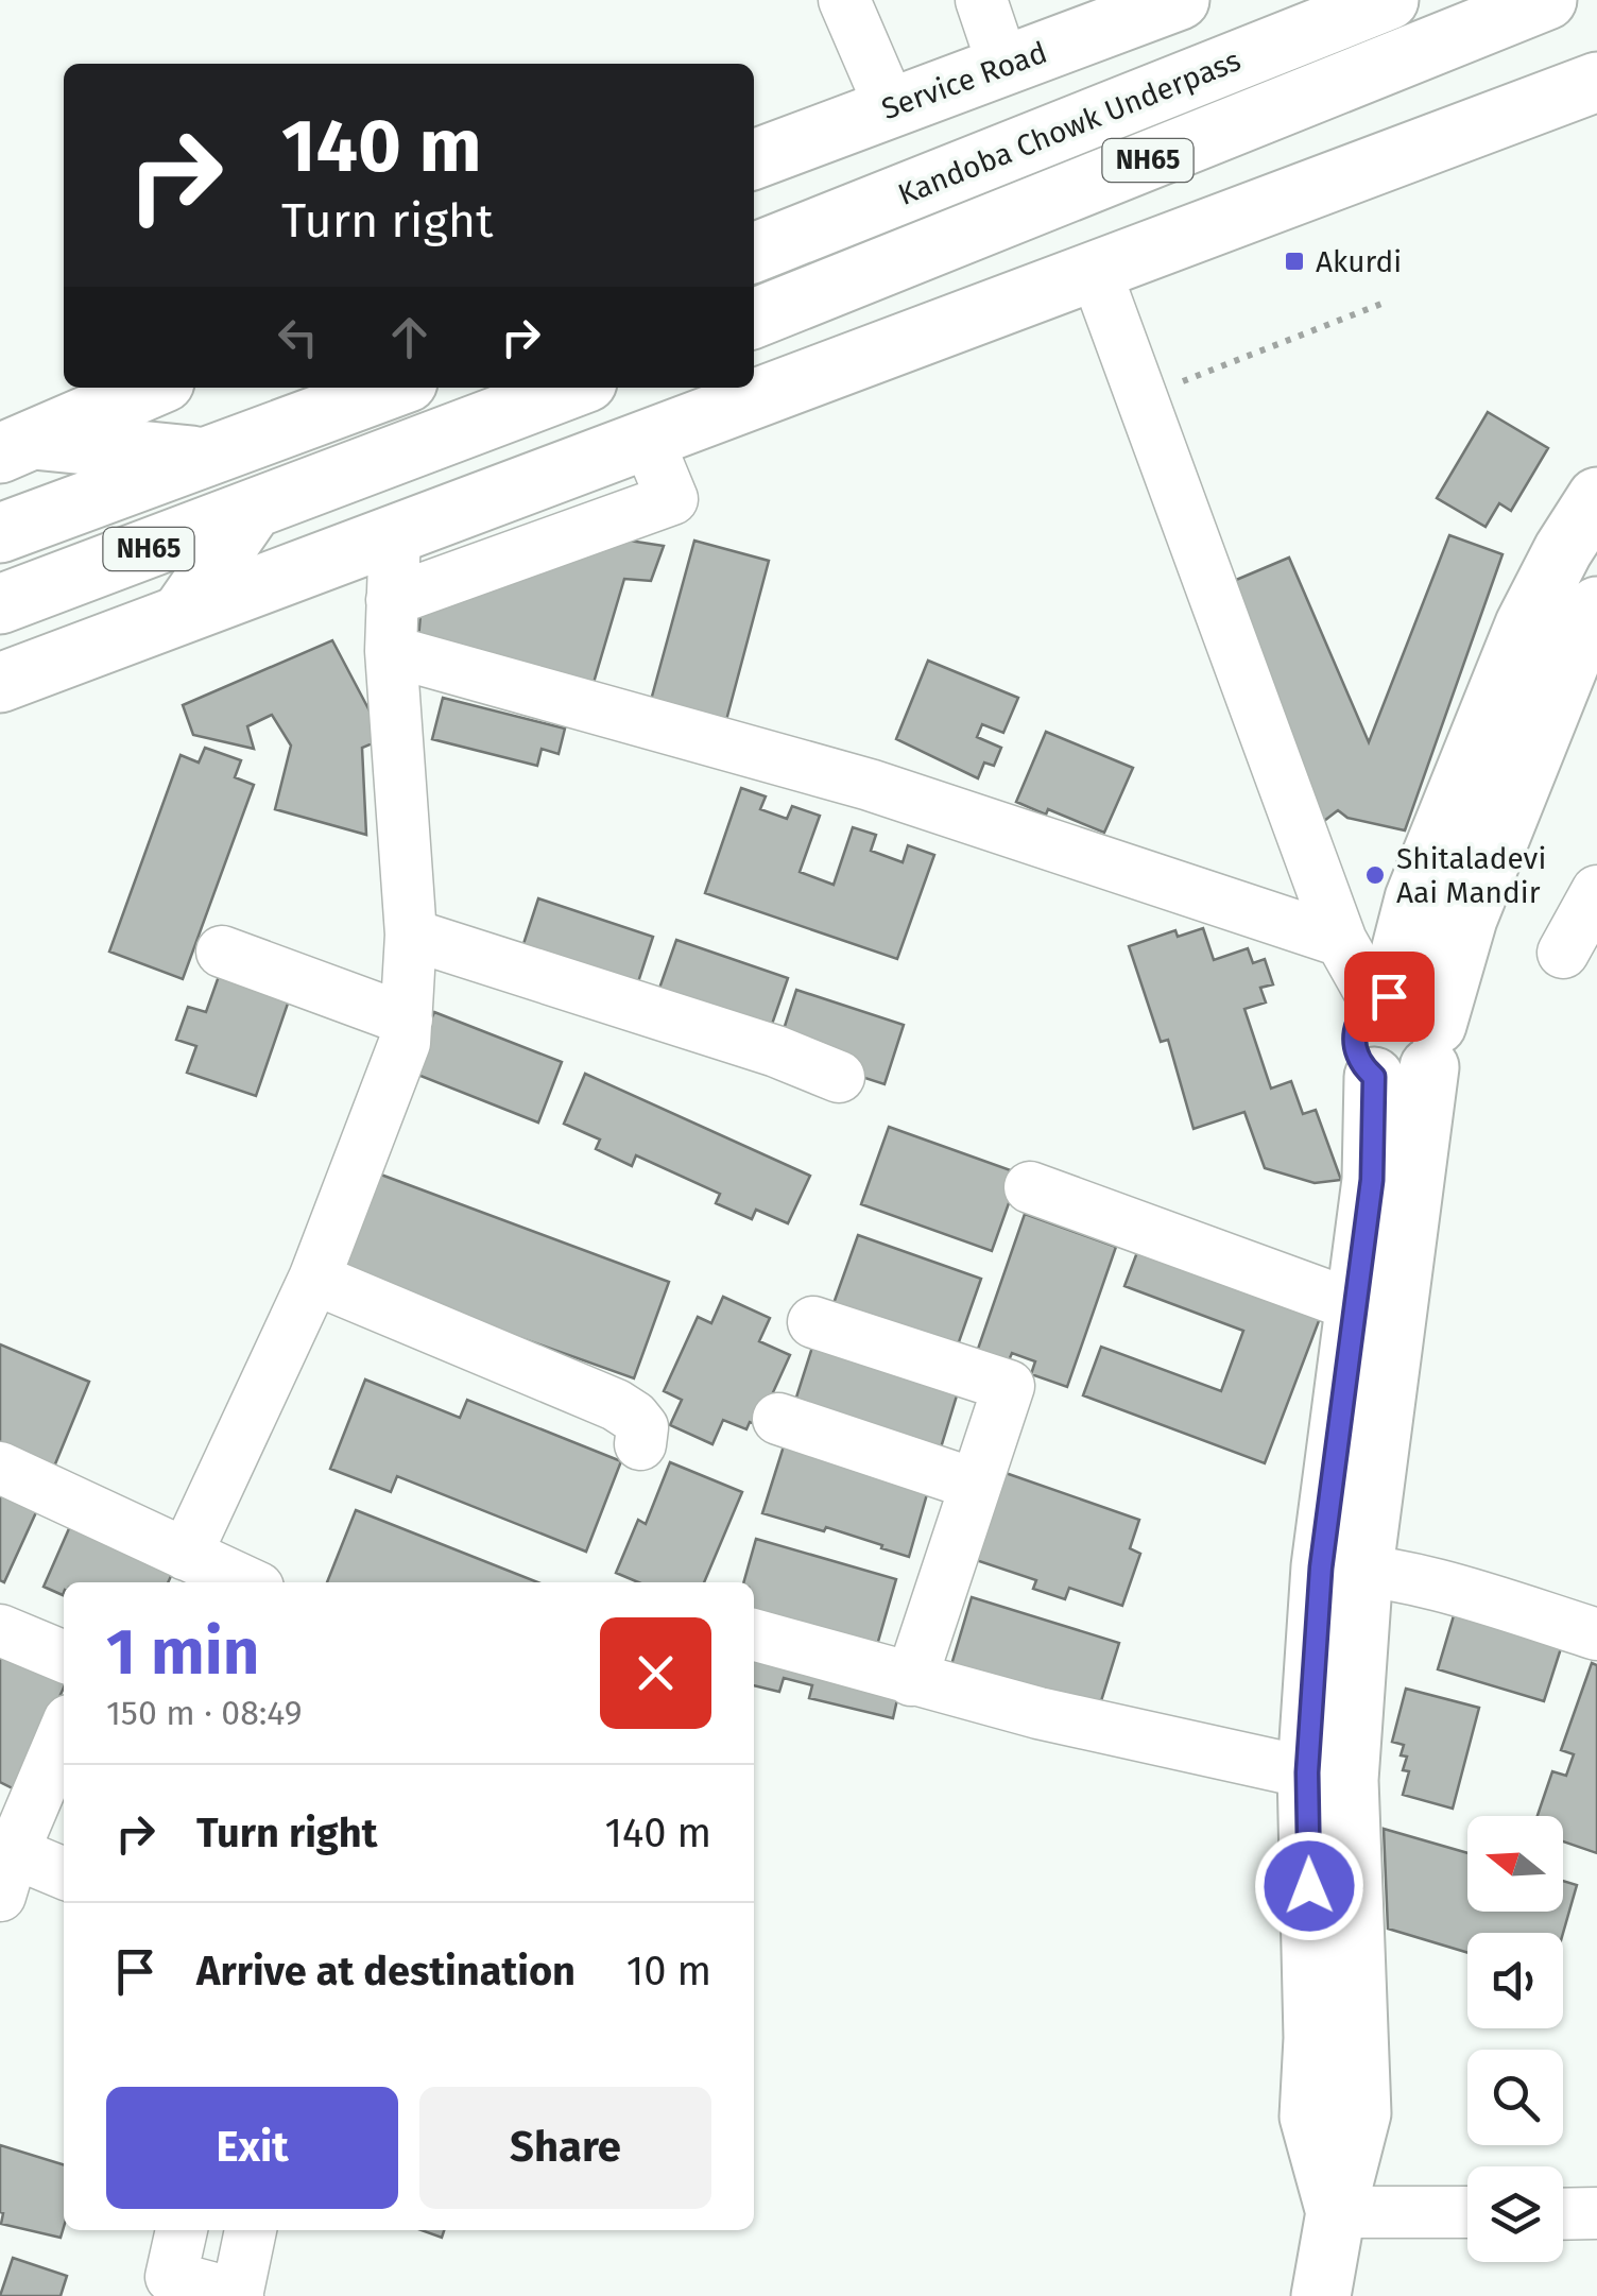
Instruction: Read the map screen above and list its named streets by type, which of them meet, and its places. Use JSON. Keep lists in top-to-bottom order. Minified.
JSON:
{"streets":{"main road":["Service Road","Kandoba Chowk Underpass","NH65"]},"places":{"transit":["Akurdi"],"other":["Shitaladevi Aai Mandir"]},"north":"left","page":{"turn":["140 m","Turn right"],"heading":["1 min","150 m · 08:49"],"list":[{"name":"Turn right","value":"140 m"},{"name":"Arrive at destination","value":"10 m"}],"buttons":["Exit","Share"]}}
